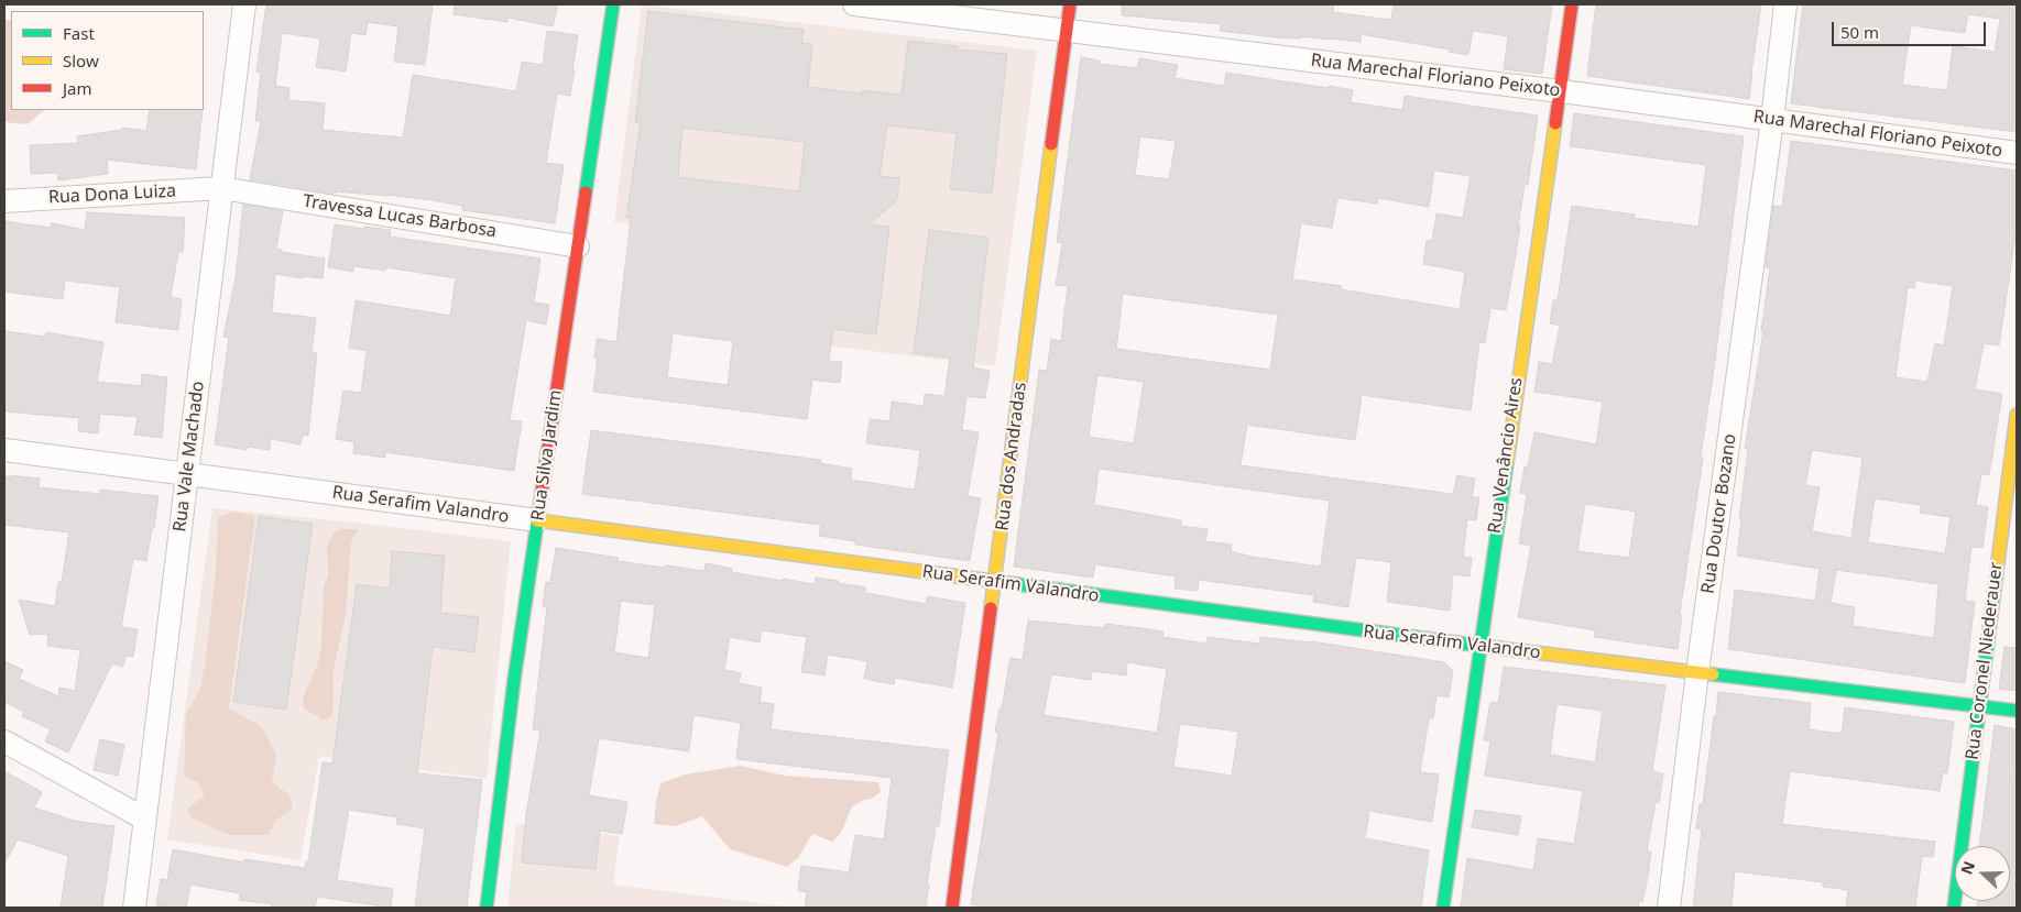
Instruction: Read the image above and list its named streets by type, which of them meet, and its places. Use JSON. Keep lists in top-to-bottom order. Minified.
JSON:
{"streets":{"street":["Rua Marechal Floriano Peixoto","Rua Dona Luiza","Travessa Lucas Barbosa","Rua Silva Jardim","Rua Venâncio Aires","Rua Vale Machado","Rua dos Andradas","Rua Serafim Valandro","Rua Doutor Bozano","Rua Coronel Niederauer"]},"crossings":[["Rua Marechal Floriano Peixoto","Rua Venâncio Aires"],["Rua Marechal Floriano Peixoto","Rua dos Andradas"],["Rua Marechal Floriano Peixoto","Rua Doutor Bozano"],["Rua Dona Luiza","Travessa Lucas Barbosa"],["Rua Dona Luiza","Rua Vale Machado"],["Travessa Lucas Barbosa","Rua Silva Jardim"],["Travessa Lucas Barbosa","Rua Vale Machado"],["Rua Silva Jardim","Rua Serafim Valandro"],["Rua Venâncio Aires","Rua Serafim Valandro"],["Rua Vale Machado","Rua Serafim Valandro"],["Rua dos Andradas","Rua Serafim Valandro"],["Rua Serafim Valandro","Rua Doutor Bozano"],["Rua Serafim Valandro","Rua Coronel Niederauer"]],"legend":["Fast","Slow","Jam"],"scale_bar":"50 m","north":"left"}
